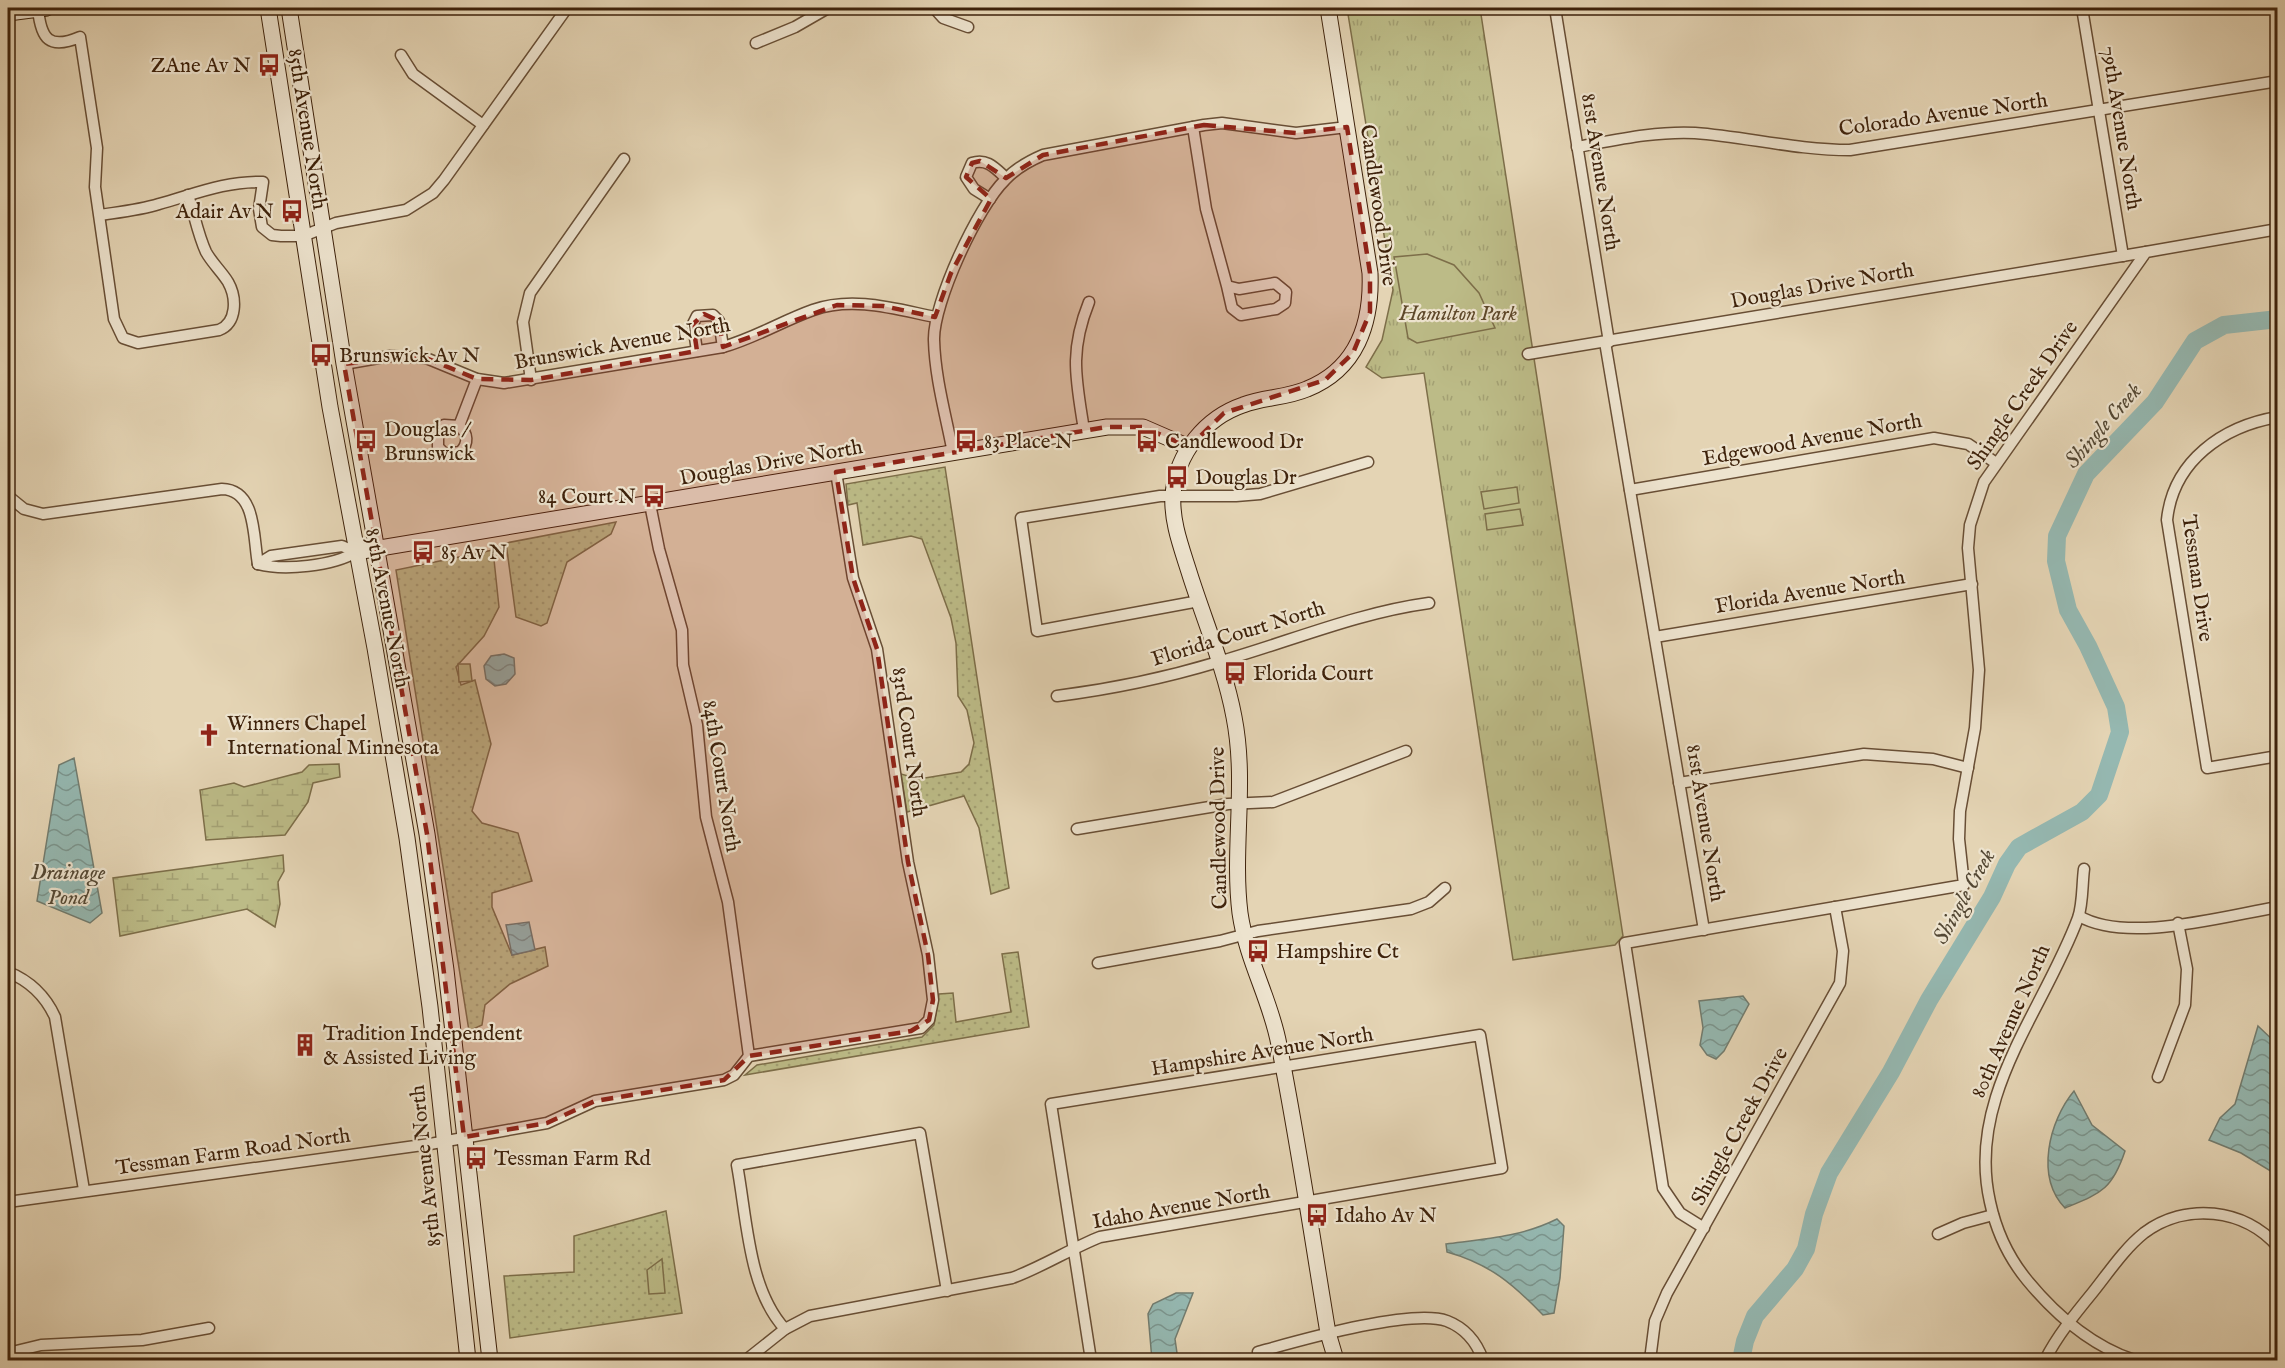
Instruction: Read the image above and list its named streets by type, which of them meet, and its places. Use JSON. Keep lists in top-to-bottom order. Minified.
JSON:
{"streets":{"main road":["85th Avenue North","Candlewood Drive","Douglas Drive North"],"street":["Colorado Avenue North","79th Avenue North","81st Avenue North","Brunswick Avenue North","Shingle Creek Drive","Edgewood Avenue North","Tessman Drive","Florida Avenue North","Florida Court North","83rd Court North","84th Court North","80th Avenue North","Hampshire Avenue North","Tessman Farm Road North","Idaho Avenue North"]},"crossings":[["Colorado Avenue North","79th Avenue North"],["Colorado Avenue North","81st Avenue North"],["79th Avenue North","Douglas Drive North"],["85th Avenue North","Douglas Drive North"],["85th Avenue North","Brunswick Avenue North"],["85th Avenue North","Tessman Farm Road North"],["81st Avenue North","Douglas Drive North"],["81st Avenue North","Shingle Creek Drive"],["81st Avenue North","Edgewood Avenue North"],["81st Avenue North","Florida Avenue North"],["Candlewood Drive","Douglas Drive North"],["Candlewood Drive","Florida Court North"],["Candlewood Drive","Hampshire Avenue North"],["Candlewood Drive","Idaho Avenue North"],["Douglas Drive North","Shingle Creek Drive"],["Douglas Drive North","83rd Court North"],["Douglas Drive North","84th Court North"],["Shingle Creek Drive","Edgewood Avenue North"],["Shingle Creek Drive","Florida Avenue North"],["83rd Court North","84th Court North"],["83rd Court North","Tessman Farm Road North"],["84th Court North","Tessman Farm Road North"],["Hampshire Avenue North","Idaho Avenue North"]],"water":["Shingle Creek","Drainage Pond"],"parks":["Hamilton Park"],"places":{"bus stop":["ZAne Av N","Adair Av N","Brunswick Av N","Douglas / Brunswick","83 Place N","Candlewood Dr","Douglas Dr","84 Court N","85 Av N","Florida Court","Hampshire Ct","Tessman Farm Rd","Idaho Av N"],"church":["Winners Chapel International Minnesota"],"building":["Tradition Independent & Assisted Living"]}}
